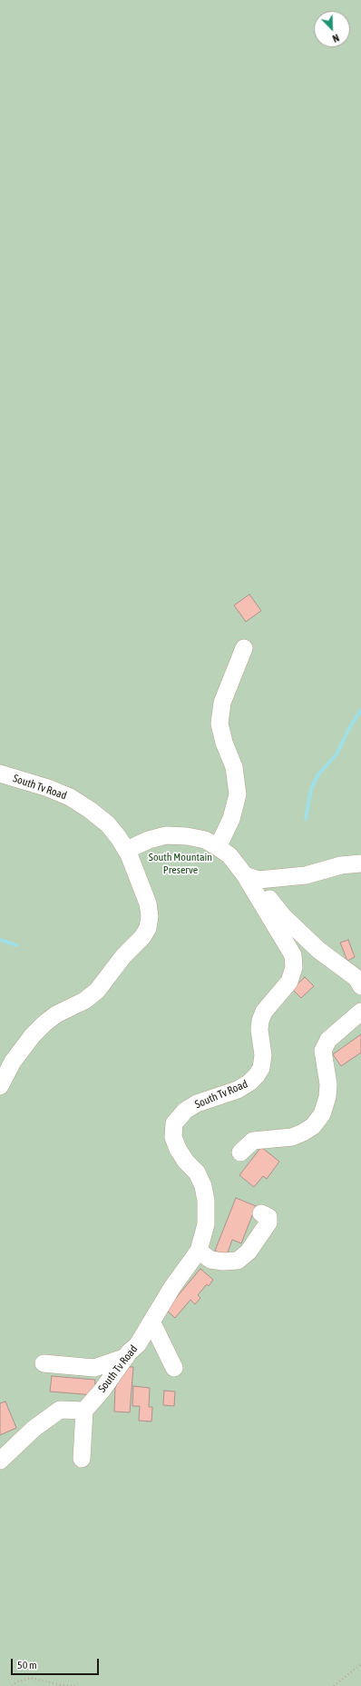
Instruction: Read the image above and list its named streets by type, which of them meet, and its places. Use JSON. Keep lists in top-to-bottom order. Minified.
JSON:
{"streets":{"street":["South Tv Road"]},"parks":["South Mountain Preserve"],"scale_bar":"50 m","north":"bottom right"}
